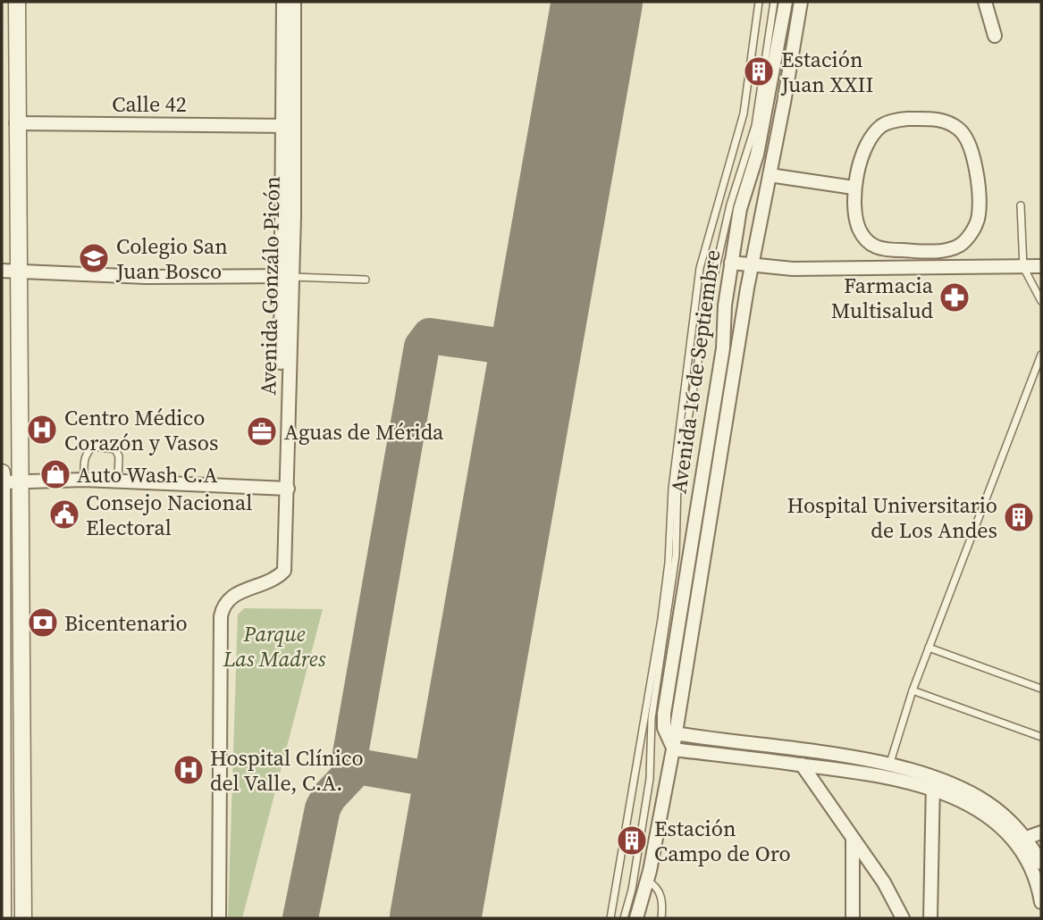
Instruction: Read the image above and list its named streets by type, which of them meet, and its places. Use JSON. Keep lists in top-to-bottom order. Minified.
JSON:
{"streets":{"street":["Calle 42","Avenida Gonzálo Picón","Avenida 16 de Septiembre"]},"crossings":[["Calle 42","Avenida Gonzálo Picón"]],"parks":["Parque Las Madres"],"places":{"building":["Estación Juan XXII","Hospital Universitario de Los Andes","Estación Campo de Oro"],"school or university":["Colegio San Juan Bosco"],"pharmacy":["Farmacia Multisalud"],"hospital":["Centro Médico Corazón y Vasos","Hospital Clínico del Valle, C.A."],"office":["Aguas de Mérida"],"shop":["Auto Wash C.A"],"public building":["Consejo Nacional Electoral"],"bank":["Bicentenario"]}}
